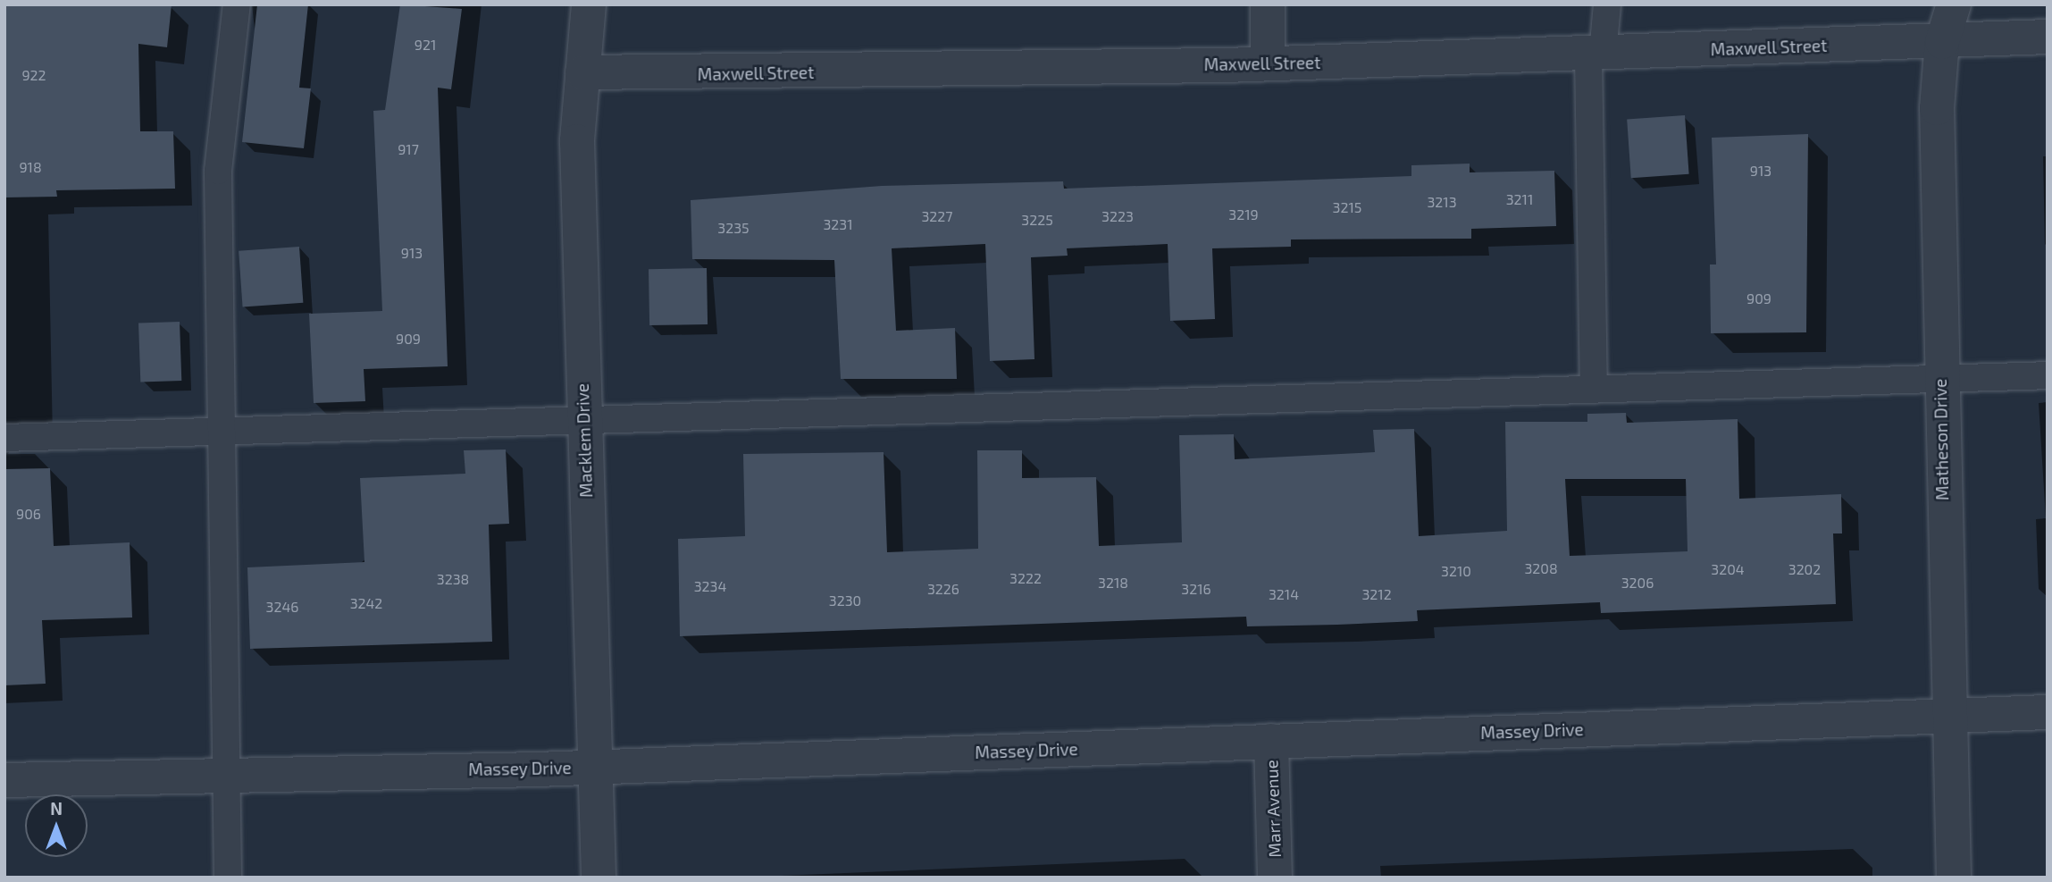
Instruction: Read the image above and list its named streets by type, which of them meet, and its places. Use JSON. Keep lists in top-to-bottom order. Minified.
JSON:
{"streets":{"street":["Maxwell Street","Matheson Drive","Macklem Drive","Massey Drive","Marr Avenue"]},"crossings":[["Maxwell Street","Matheson Drive"],["Maxwell Street","Macklem Drive"],["Matheson Drive","Massey Drive"],["Macklem Drive","Massey Drive"],["Massey Drive","Marr Avenue"]],"house_numbers":["921","922","917","918","913","3211","3213","3215","3219","3227","3223","3225","3231","3235","913","909","909","906","3208","3204","3202","3210","3222","3238","3218","3206","3234","3226","3216","3214","3212","3230","3242","3246"],"north":"top"}
